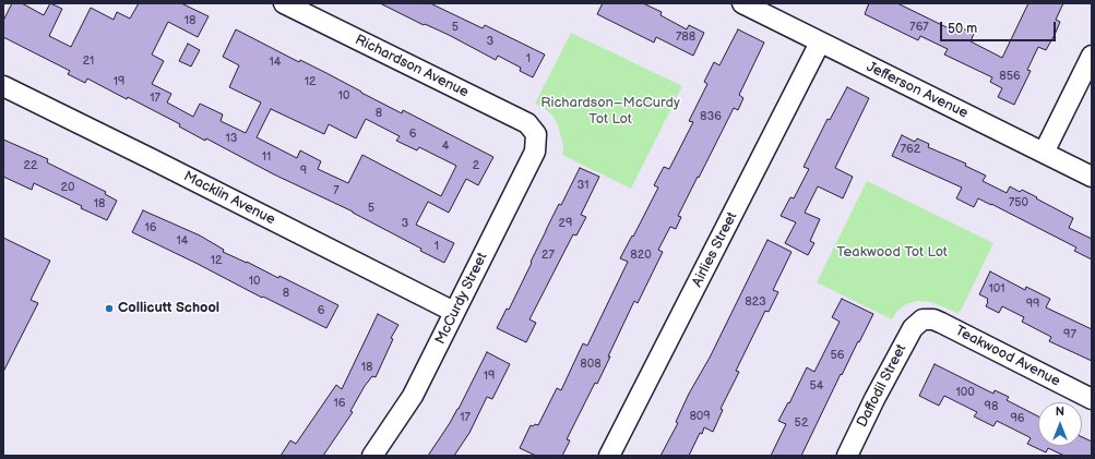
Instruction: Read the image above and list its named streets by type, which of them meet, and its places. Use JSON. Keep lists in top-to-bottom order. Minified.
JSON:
{"streets":{"street":["Richardson Avenue","Jefferson Avenue","Macklin Avenue","Airlies Street","McCurdy Street","Teakwood Avenue","Daffodil Street"]},"crossings":[["Richardson Avenue","McCurdy Street"],["Jefferson Avenue","Airlies Street"],["Macklin Avenue","McCurdy Street"],["Teakwood Avenue","Daffodil Street"]],"parks":["Richardson–McCurdy Tot Lot","Teakwood Tot Lot"],"places":["Collicutt School"],"house_numbers":["18","5","767","788","3","1","21","14","856","19","12","10","17","8","836","6","13","4","762","11","22","2","9","31","20","7","750","18","5","3","29","16","14","1","27","820","12","10","101","8","823","99","6","97","56","808","18","19","54","100","16","98","809","17","96","52"],"scale_bar":"50 m","north":"top"}
